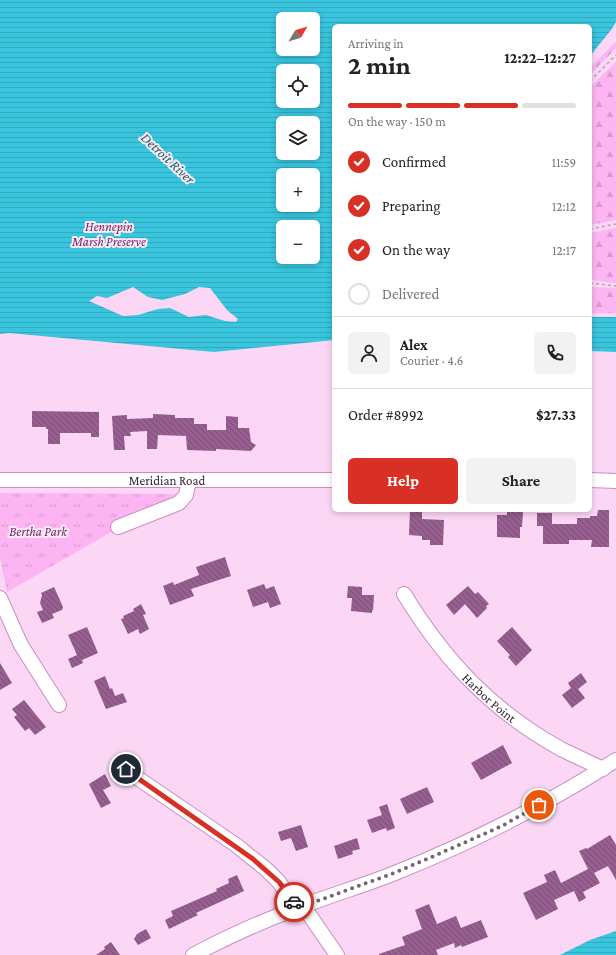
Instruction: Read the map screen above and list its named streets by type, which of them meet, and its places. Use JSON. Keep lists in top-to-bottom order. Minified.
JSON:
{"streets":{"street":["Meridian Road","Harbor Point"]},"water":["Detroit River"],"parks":["Hennepin Marsh Preserve","Bertha Park"],"north":"top right","page":{"map_buttons":["+","−"],"heading":["2 min","Arriving in","12:22–12:27"],"panel":["Alex","Courier · 4.6","Order #8992","$27.33"],"bar":"On the way · 150 m","list":[["Confirmed","11:59"],["Preparing","12:12"],["On the way","12:17"],"Delivered"],"buttons":["Help","Share"]}}
